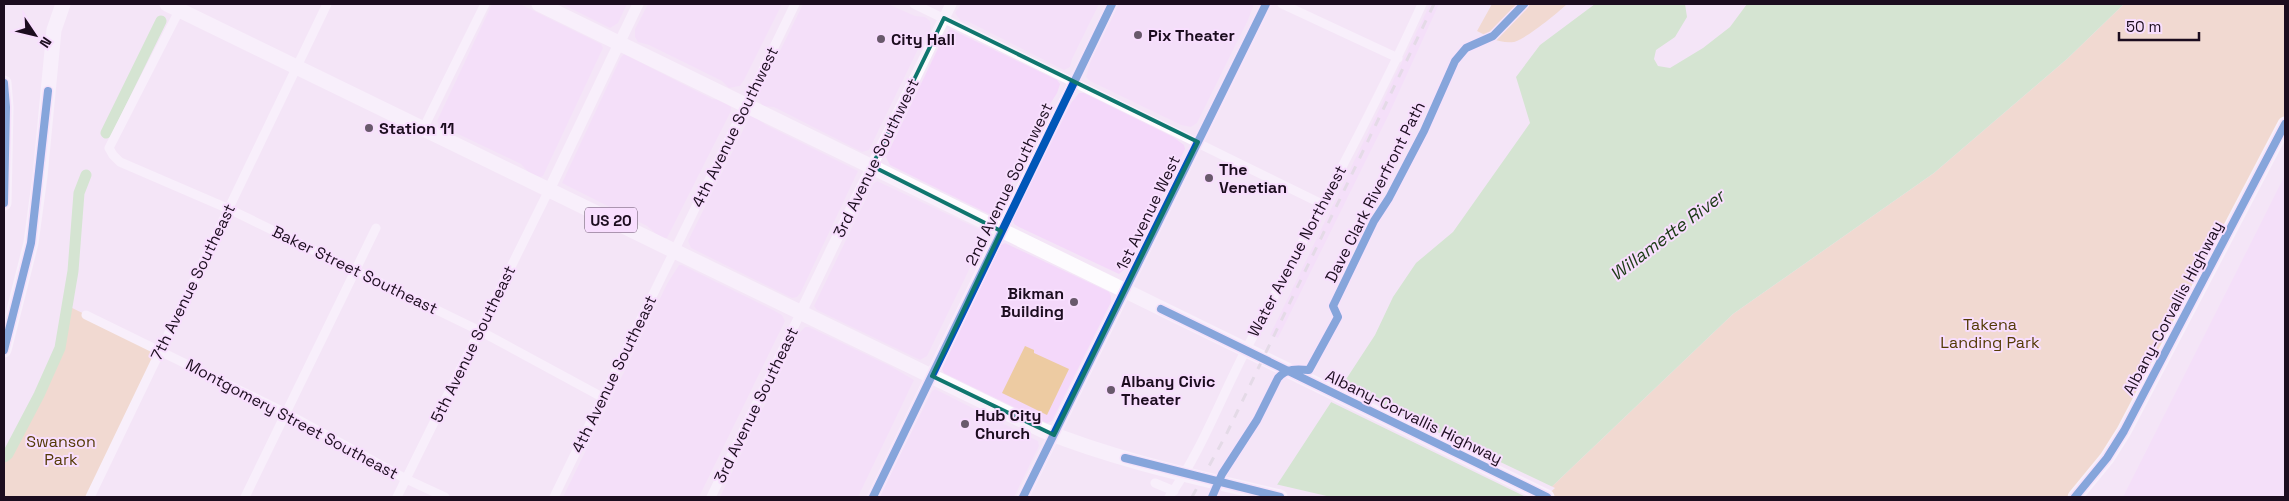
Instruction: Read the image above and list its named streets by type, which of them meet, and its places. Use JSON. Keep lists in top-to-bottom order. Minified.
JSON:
{"streets":{"highway":["US 20","Albany-Corvallis Highway"],"main road":["2nd Avenue Southwest","1st Avenue West"],"street":["4th Avenue Southwest","3rd Avenue Southwest","Water Avenue Northwest","Baker Street Southeast","7th Avenue Southeast","5th Avenue Southeast","4th Avenue Southeast","3rd Avenue Southeast","Montgomery Street Southeast"],"cycle path":["Dave Clark Riverfront Path"]},"crossings":[["4th Avenue Southwest","US 20"],["4th Avenue Southwest","Albany-Corvallis Highway"],["4th Avenue Southwest","4th Avenue Southeast"],["3rd Avenue Southwest","US 20"],["3rd Avenue Southwest","Albany-Corvallis Highway"],["3rd Avenue Southwest","3rd Avenue Southeast"],["2nd Avenue Southwest","US 20"],["2nd Avenue Southwest","Albany-Corvallis Highway"],["1st Avenue West","US 20"],["1st Avenue West","Albany-Corvallis Highway"],["US 20","Baker Street Southeast"],["US 20","7th Avenue Southeast"],["US 20","5th Avenue Southeast"],["US 20","4th Avenue Southeast"],["US 20","3rd Avenue Southeast"],["Baker Street Southeast","7th Avenue Southeast"],["Baker Street Southeast","5th Avenue Southeast"],["Baker Street Southeast","4th Avenue Southeast"],["7th Avenue Southeast","Montgomery Street Southeast"],["5th Avenue Southeast","Montgomery Street Southeast"]],"water":["Willamette River"],"parks":["Takena Landing Park","Swanson Park"],"places":["Pix Theater","City Hall","Station 11","The Venetian","Bikman Building","Albany Civic Theater","Hub City Church"],"scale_bar":"50 m","north":"bottom right"}
